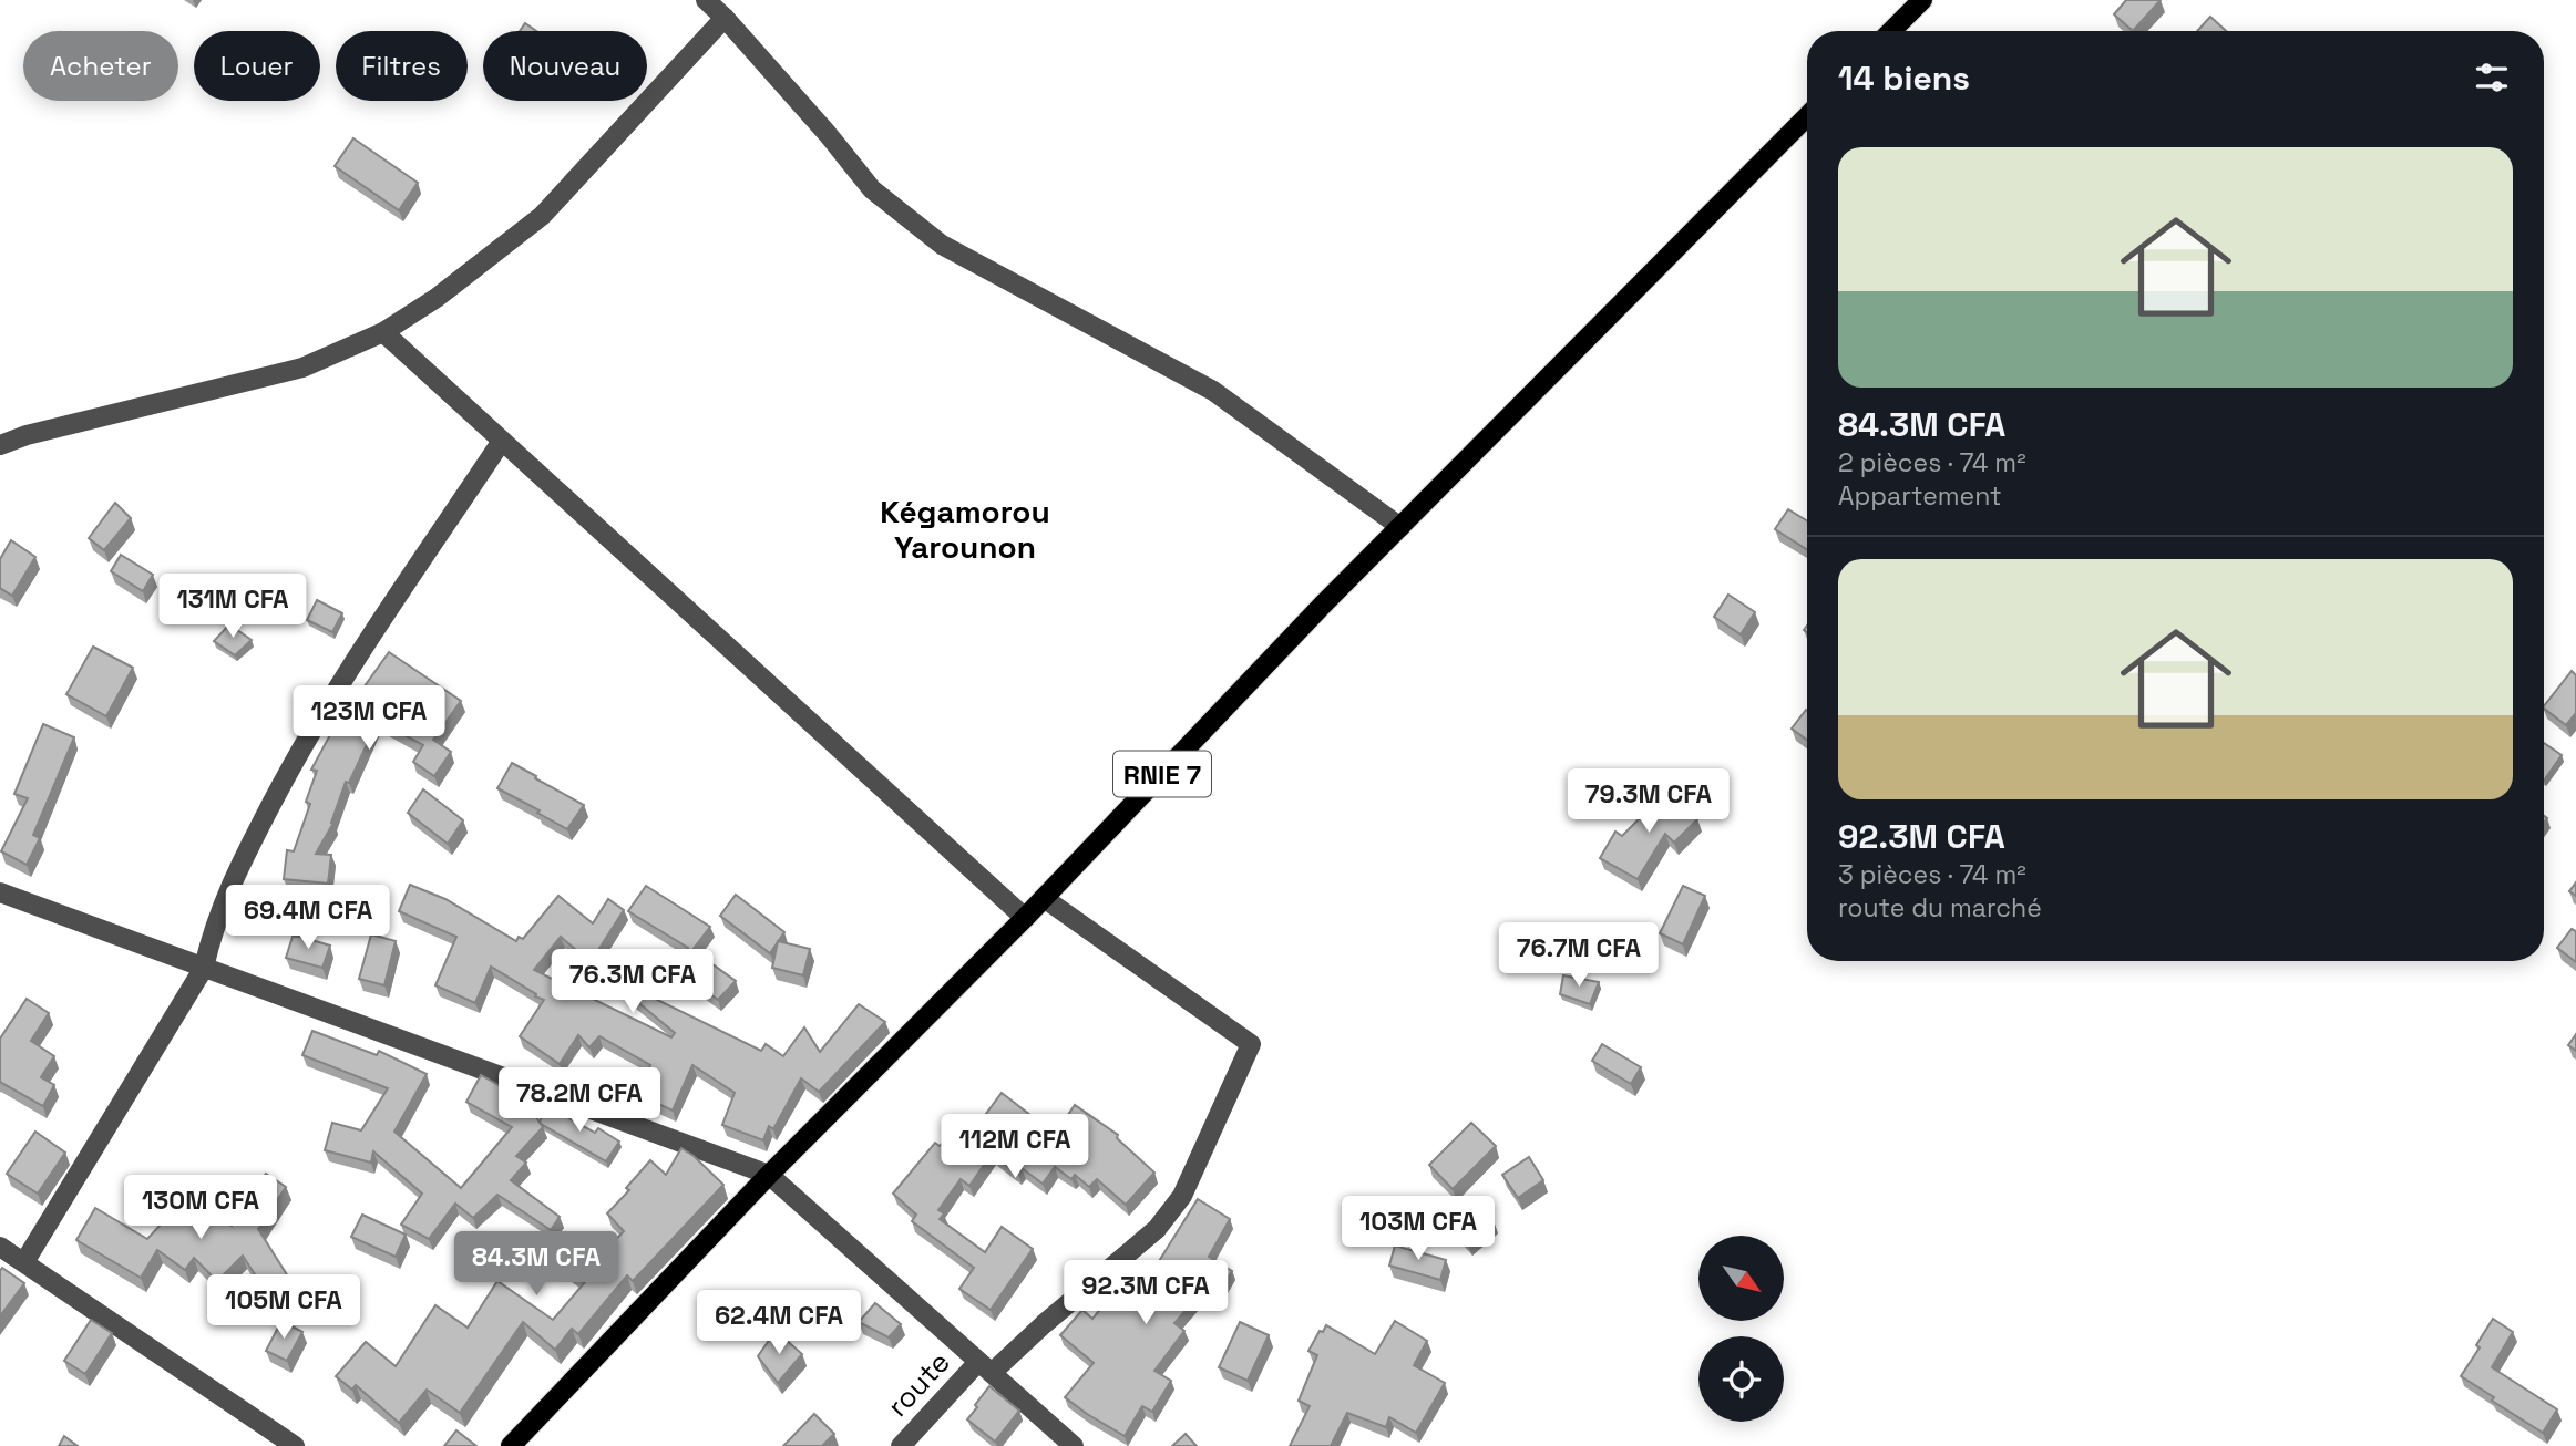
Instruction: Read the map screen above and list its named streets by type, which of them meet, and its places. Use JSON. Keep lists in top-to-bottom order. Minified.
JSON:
{"streets":{"main road":["RNIE 7"],"street":["route"]},"crossings":[["RNIE 7","route"]],"districts":["Kégamorou Yarounon"],"north":"bottom right","page":{"chip":["Acheter","Louer","Filtres","Nouveau"],"heading":"14 biens","list":[{"name":"84.3M CFA","note":"2 pièces · 74 m² · Appartement"},{"name":"92.3M CFA","note":"3 pièces · 74 m² · route du marché"}],"price":["131M CFA","123M CFA","79.3M CFA","69.4M CFA","76.7M CFA","76.3M CFA","78.2M CFA","112M CFA","130M CFA","103M CFA","84.3M CFA","92.3M CFA","105M CFA","62.4M CFA"]}}
